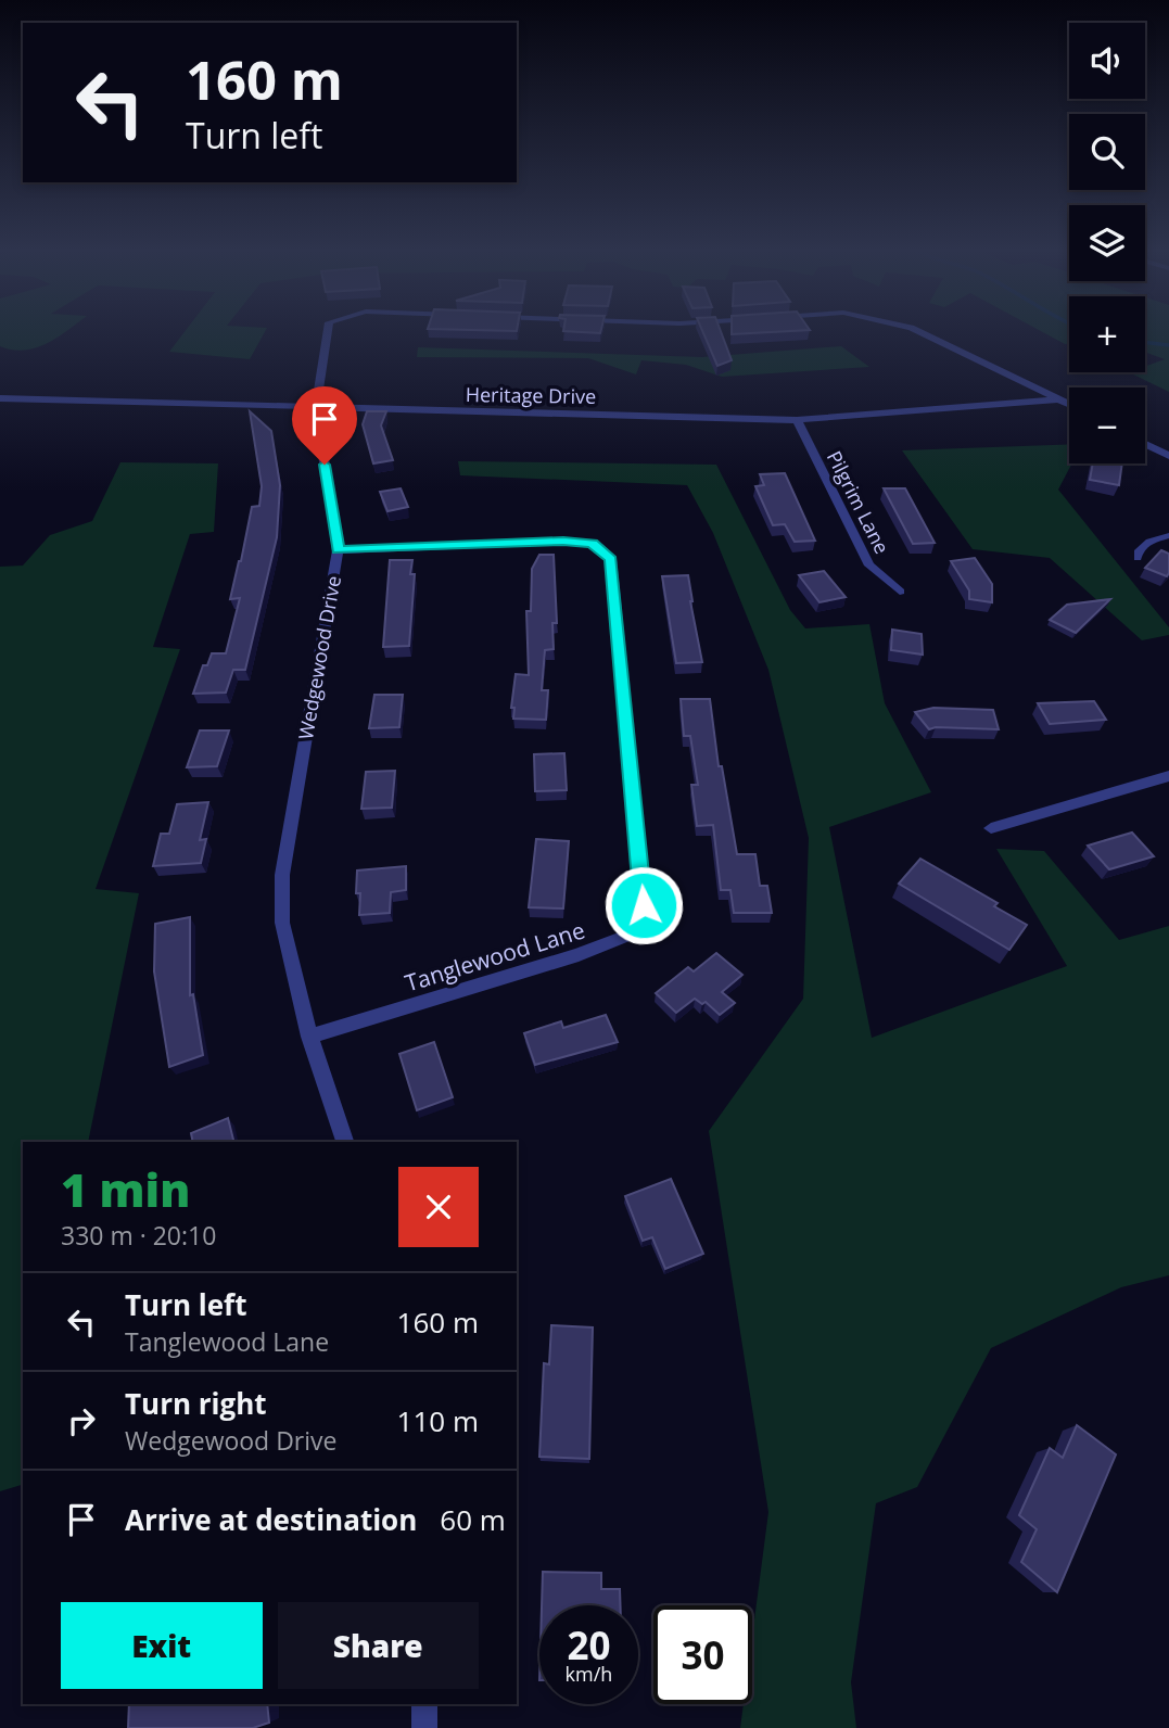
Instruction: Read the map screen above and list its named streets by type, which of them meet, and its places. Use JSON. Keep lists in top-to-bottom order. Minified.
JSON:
{"streets":{"street":["Heritage Drive","Pilgrim Lane","Wedgewood Drive","Tanglewood Lane"]},"crossings":[["Heritage Drive","Pilgrim Lane"],["Heritage Drive","Wedgewood Drive"],["Wedgewood Drive","Tanglewood Lane"]],"page":{"map_buttons":["+","−"],"turn":["160 m","Turn left"],"heading":["1 min","330 m · 20:10"],"list":[{"name":"Turn left","note":"Tanglewood Lane","value":"160 m"},{"name":"Turn right","note":"Wedgewood Drive","value":"110 m"},{"name":"Arrive at destination","value":"60 m"}],"buttons":["Exit","Share"],"speed":"20 km/h","limit":"30"}}
